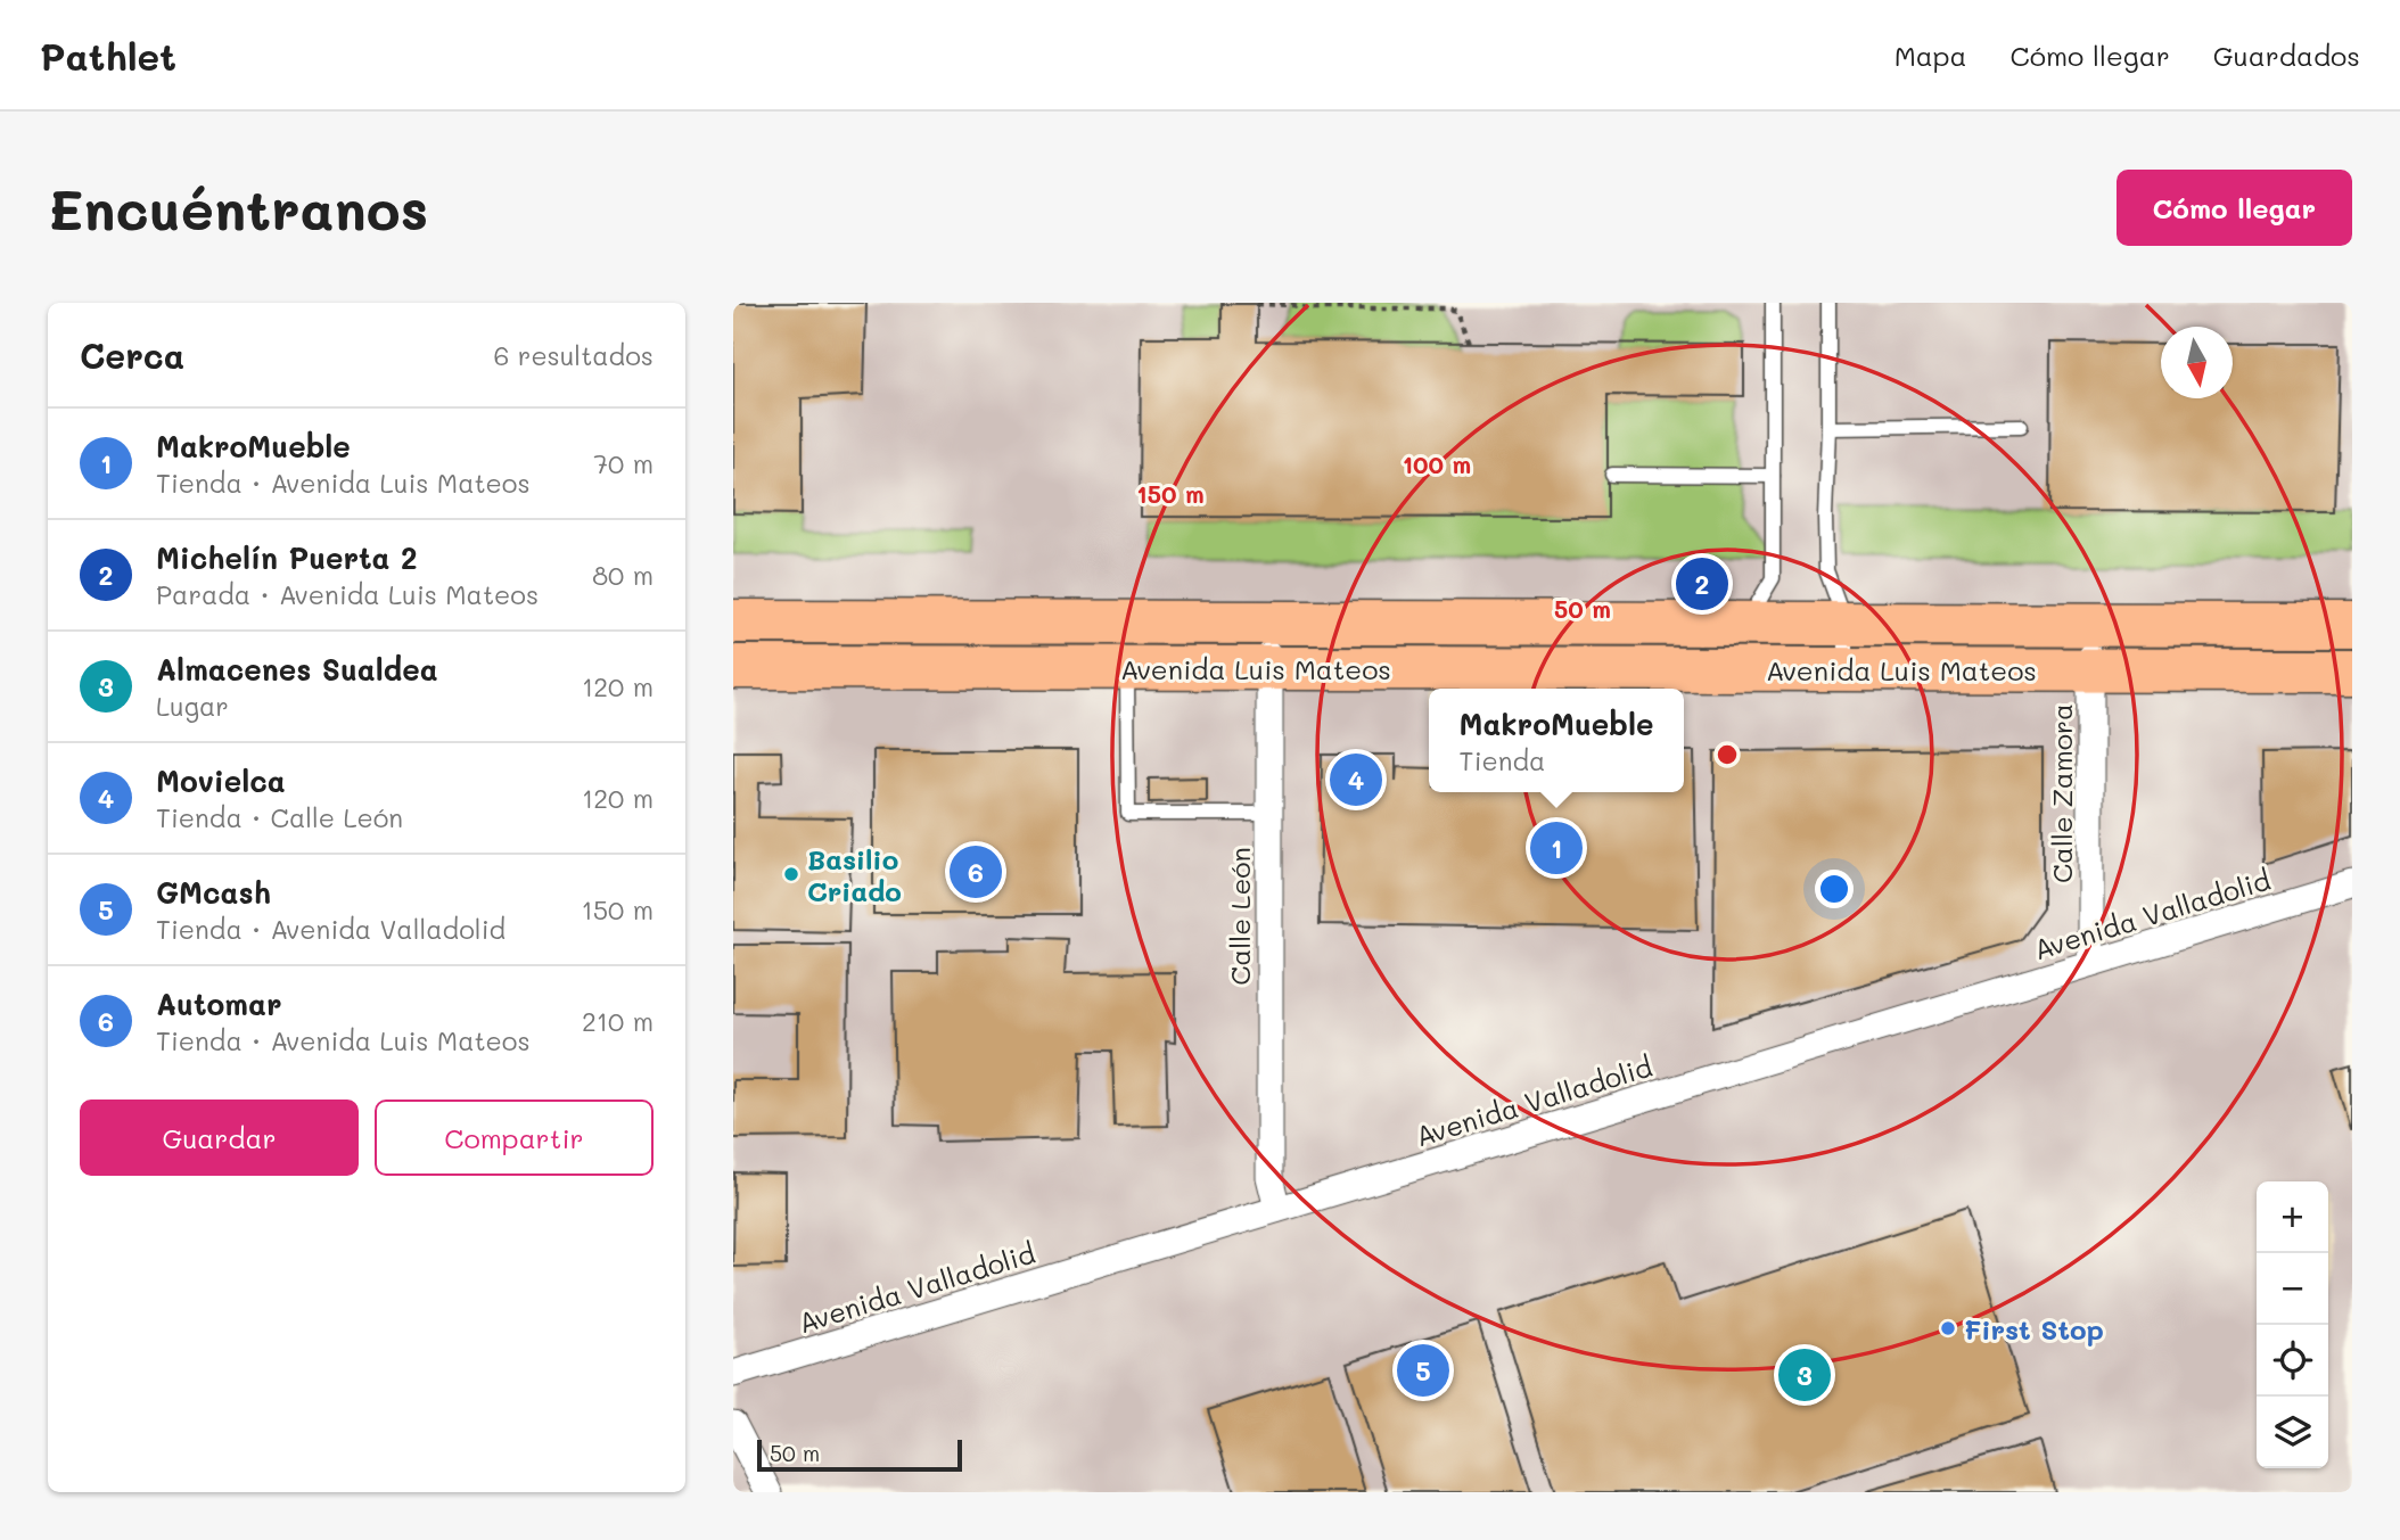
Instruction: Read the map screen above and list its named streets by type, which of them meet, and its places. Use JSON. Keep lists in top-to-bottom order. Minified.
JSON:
{"streets":{"highway":["Avenida Luis Mateos"],"street":["Calle Zamora","Avenida Valladolid","Calle León"]},"crossings":[["Avenida Luis Mateos","Calle Zamora"],["Avenida Luis Mateos","Calle León"],["Calle Zamora","Avenida Valladolid"],["Avenida Valladolid","Calle León"]],"places":["Basilio Criado","First Stop"],"scale_bar":"50 m","north":"bottom","page":{"header":"Pathlet","nav":["Mapa","Cómo llegar","Guardados"],"buttons":["Cómo llegar",["Guardar","Compartir"]],"title":"Encuéntranos","heading":["Cerca","6 resultados"],"list":[{"mark":"1","name":"MakroMueble","note":"Tienda · Avenida Luis Mateos","value":"70 m"},{"mark":"2","name":"Michelín Puerta 2","note":"Parada · Avenida Luis Mateos","value":"80 m"},{"mark":"3","name":"Almacenes Sualdea","note":"Lugar","value":"120 m"},{"mark":"4","name":"Movielca","note":"Tienda · Calle León","value":"120 m"},{"mark":"5","name":"GMcash","note":"Tienda · Avenida Valladolid","value":"150 m"},{"mark":"6","name":"Automar","note":"Tienda · Avenida Luis Mateos","value":"210 m"}],"pins":["2","4","1","6","5","3"],"popup":["MakroMueble","Tienda"],"map_buttons":["+","−"],"scale":"50 m"},"rings":["100 m","150 m","50 m"]}
